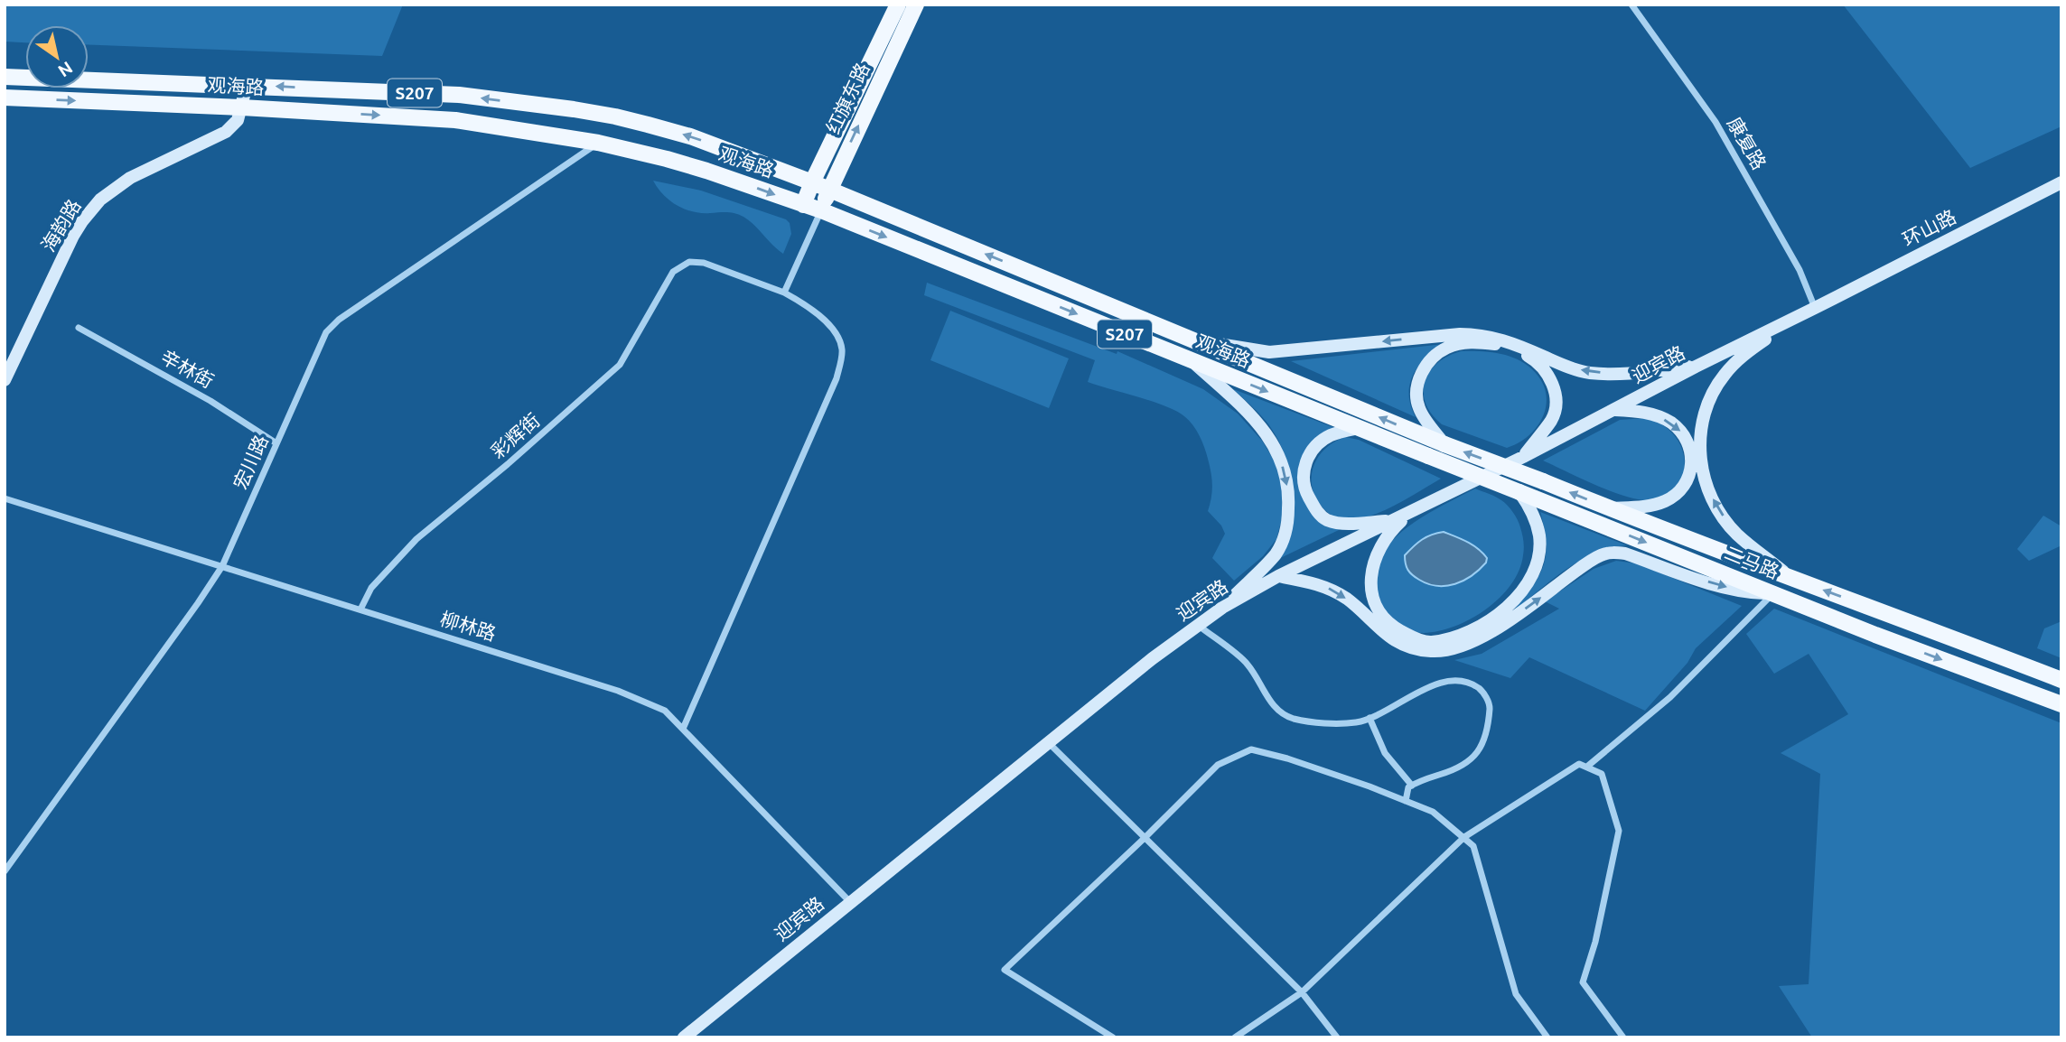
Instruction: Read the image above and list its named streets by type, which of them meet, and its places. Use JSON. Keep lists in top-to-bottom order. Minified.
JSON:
{"streets":{"main road":["观海路","S207","红旗东路","海韵路","环山路","迎宾路","二马路"],"street":["康复路","辛林街","彩辉街","宏川路","柳林路"]},"crossings":[["观海路","S207"],["观海路","红旗东路"],["观海路","海韵路"],["观海路","宏川路"],["观海路","二马路"],["S207","红旗东路"],["S207","二马路"],["康复路","环山路"],["康复路","迎宾路"],["环山路","迎宾路"],["迎宾路","柳林路"],["辛林街","宏川路"],["彩辉街","柳林路"],["宏川路","柳林路"]],"north":"bottom right"}
